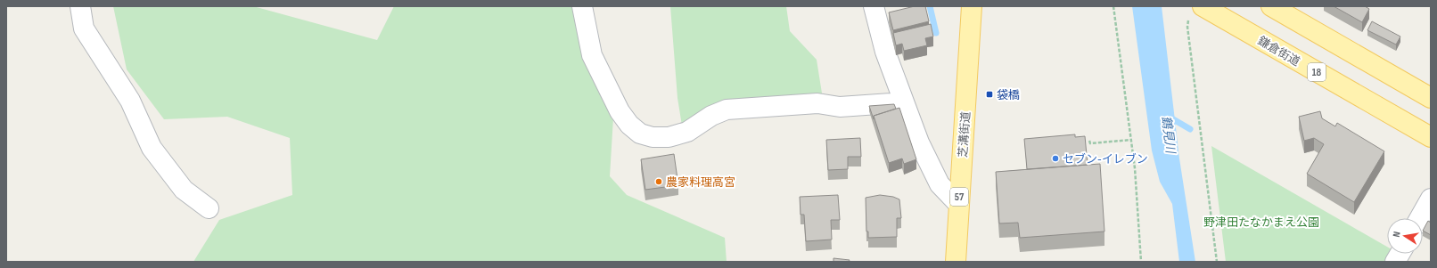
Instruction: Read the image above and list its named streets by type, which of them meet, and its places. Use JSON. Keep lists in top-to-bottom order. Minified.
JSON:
{"streets":{"main road":["鎌倉街道","18","芝溝街道","57"]},"water":["鶴見川"],"parks":["野津田たなかまえ公園"],"places":{"transit":["袋橋"],"other":["セブン-イレブン","農家料理高宮"]},"north":"left"}
